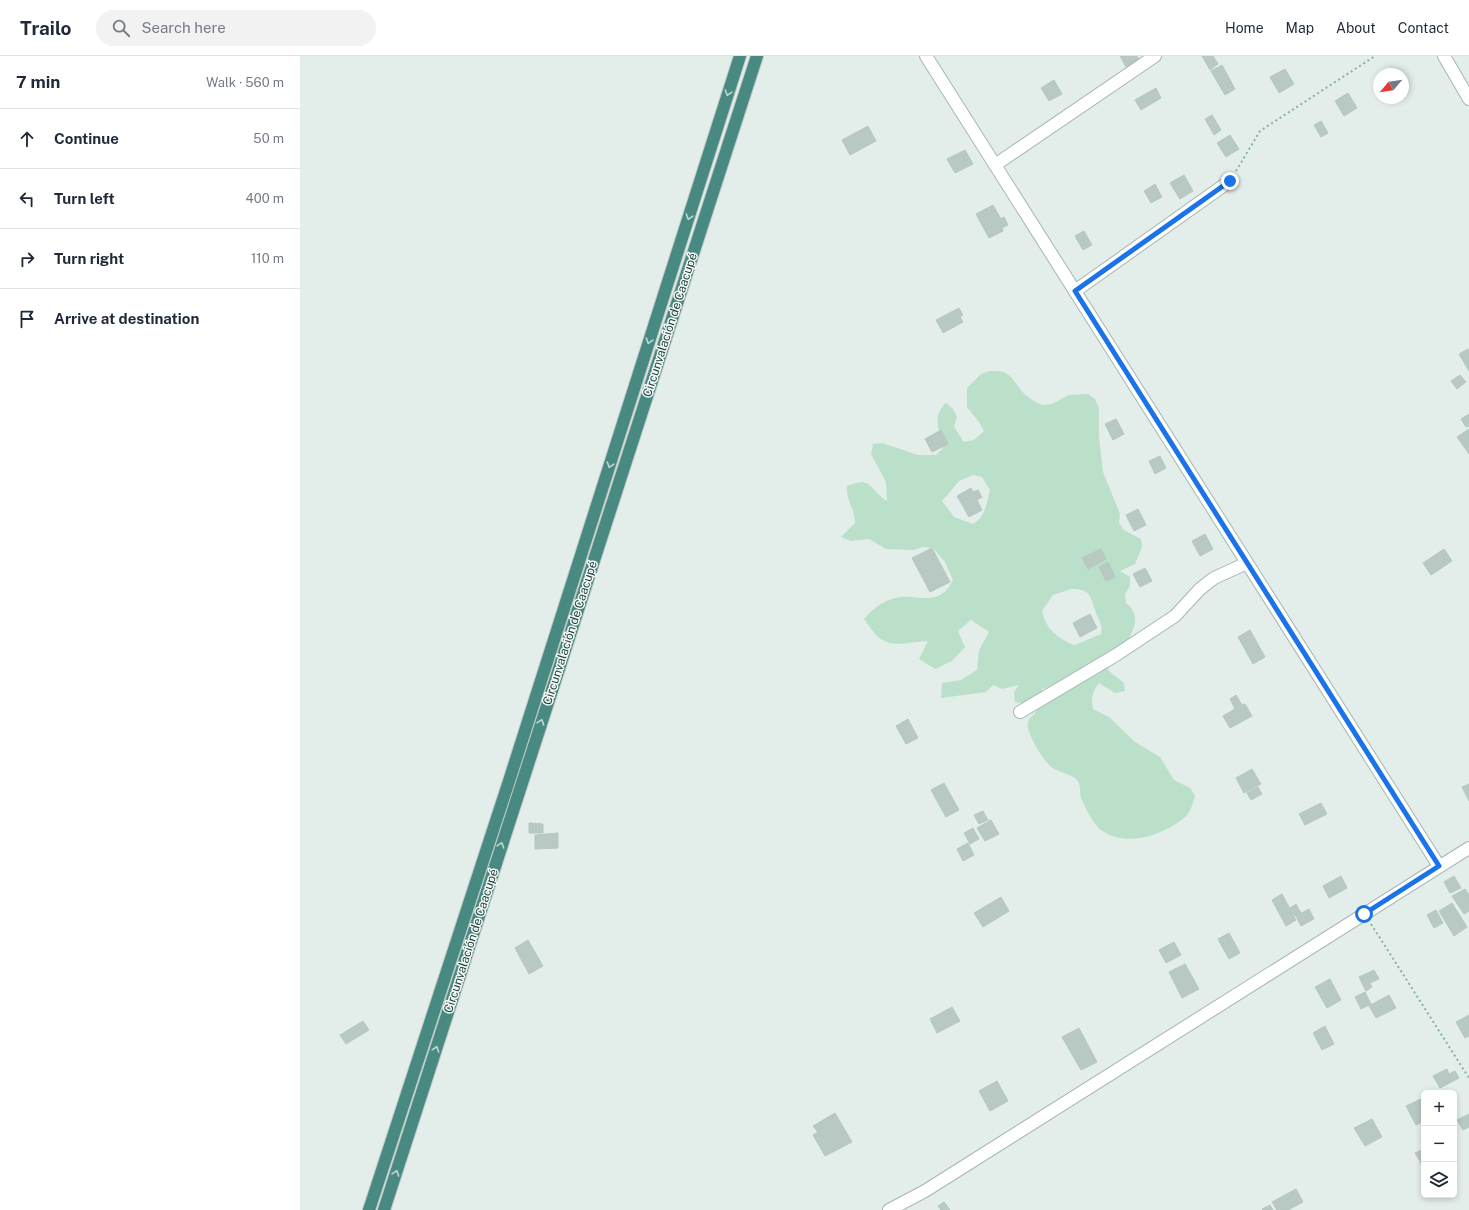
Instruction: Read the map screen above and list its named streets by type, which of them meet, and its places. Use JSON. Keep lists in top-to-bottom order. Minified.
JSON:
{"streets":{"highway":["Circunvalación de Caacupé"]},"north":"bottom left","page":{"header":"Trailo","search":"Search here","nav":["Home","Map","About","Contact"],"heading":["7 min","Walk · 560 m"],"list":[["Continue","50 m"],["Turn left","400 m"],["Turn right","110 m"],"Arrive at destination"],"map_buttons":["+","−"]}}
